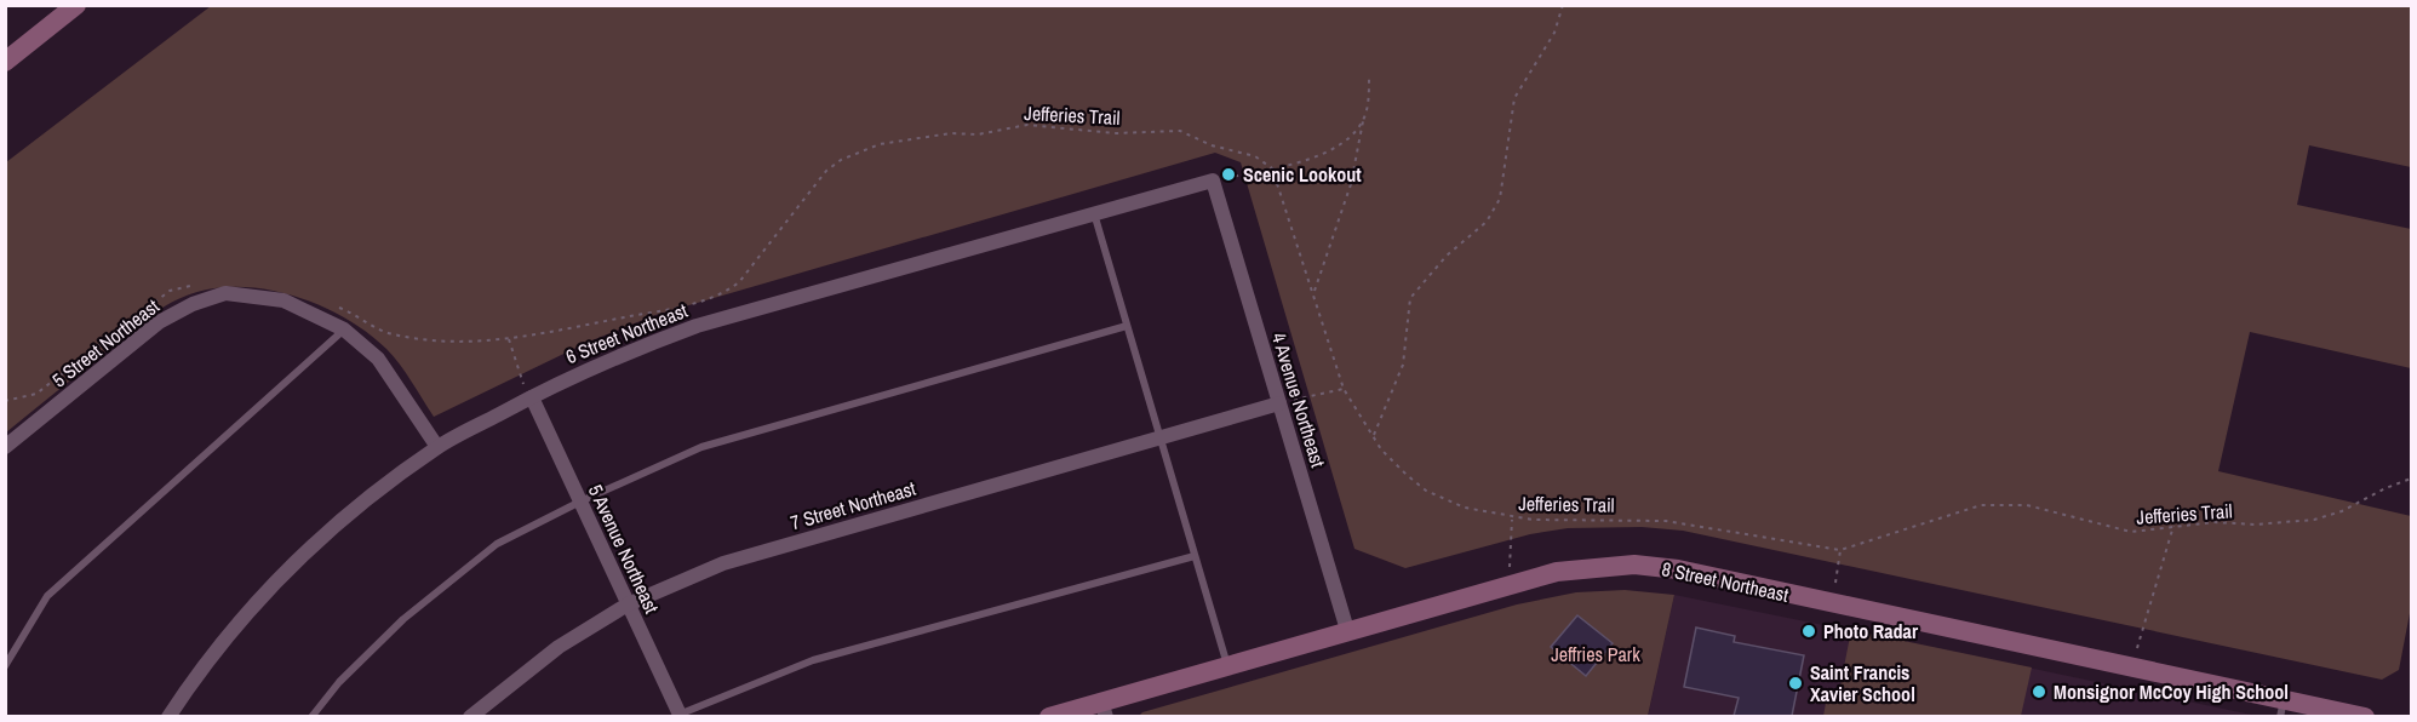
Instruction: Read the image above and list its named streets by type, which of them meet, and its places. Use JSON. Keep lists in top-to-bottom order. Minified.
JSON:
{"streets":{"street":["6 Street Northeast","5 Street Northeast","4 Avenue Northeast","7 Street Northeast","5 Avenue Northeast","8 Street Northeast"],"path":["Jefferies Trail"]},"crossings":[["6 Street Northeast","5 Street Northeast"],["6 Street Northeast","4 Avenue Northeast"],["6 Street Northeast","5 Avenue Northeast"],["4 Avenue Northeast","7 Street Northeast"],["4 Avenue Northeast","8 Street Northeast"],["7 Street Northeast","5 Avenue Northeast"]],"parks":["Jeffries Park"],"places":["Scenic Lookout","Photo Radar","Saint Francis Xavier School","Monsignor McCoy High School"]}
